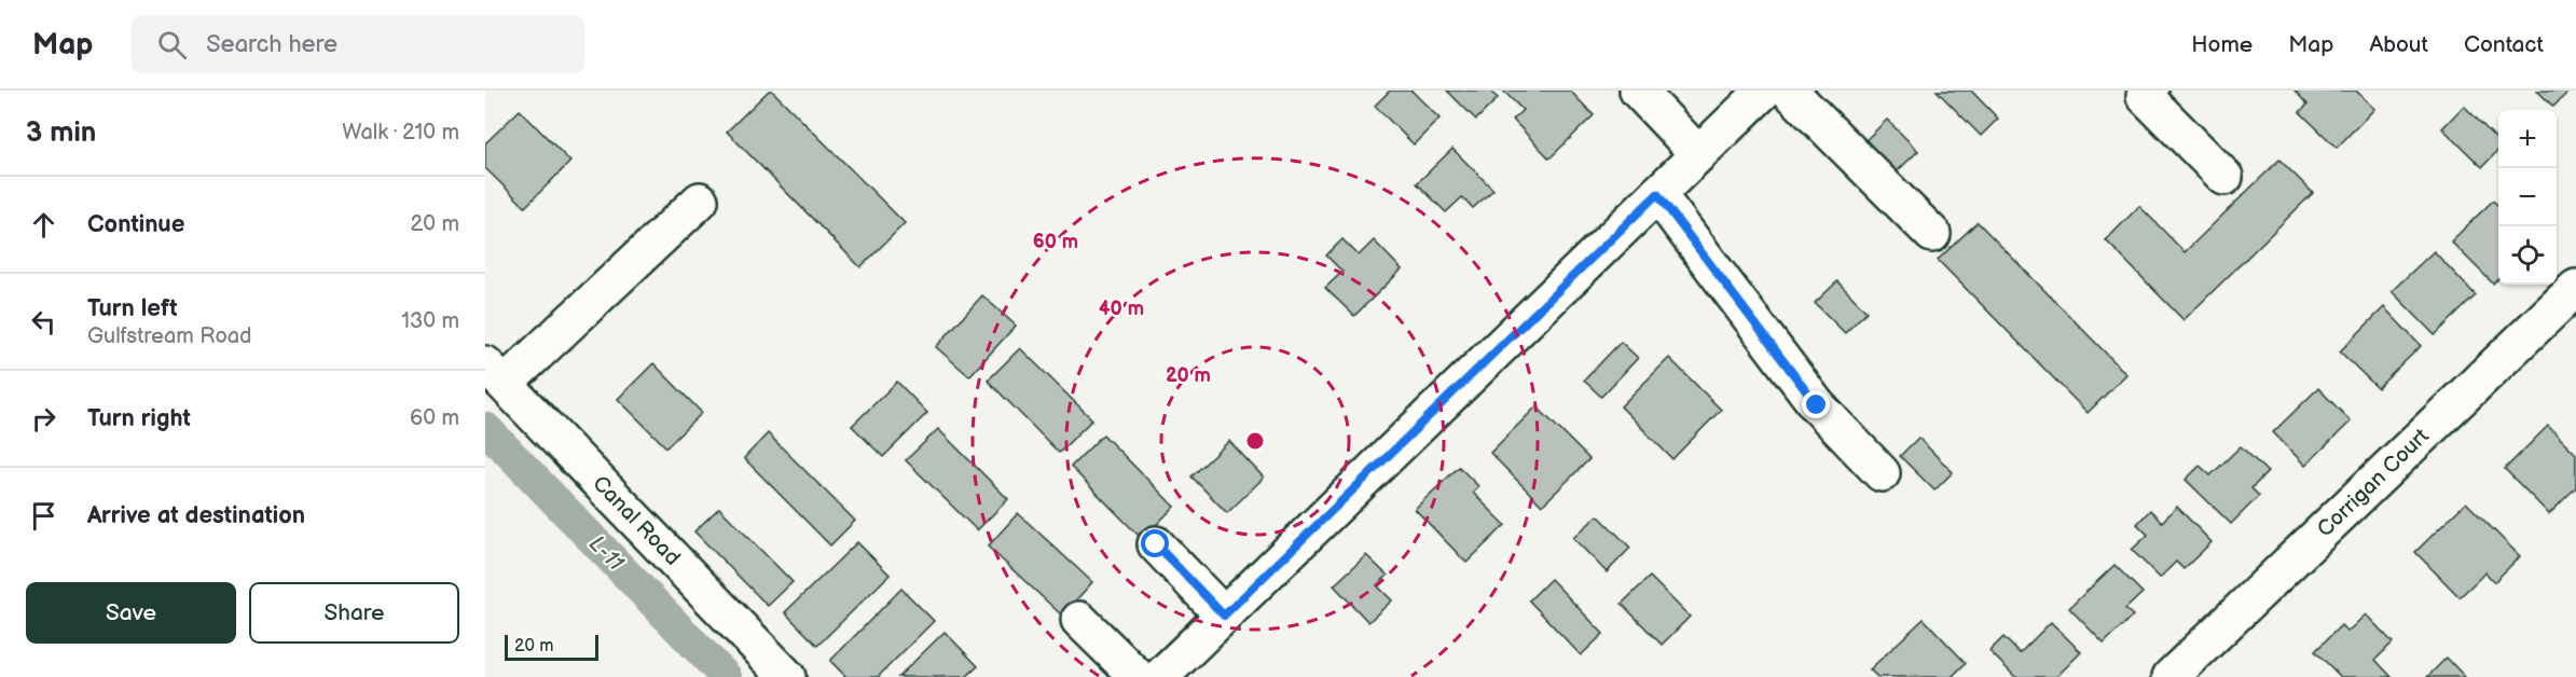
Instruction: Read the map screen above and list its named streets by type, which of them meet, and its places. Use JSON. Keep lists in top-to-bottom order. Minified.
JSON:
{"streets":{"street":["Corrigan Court","Canal Road"]},"water":["L-11"],"scale_bar":"20 m","page":{"header":"Map","search":"Search here","nav":["Home","Map","About","Contact"],"heading":["3 min","Walk · 210 m"],"map_buttons":["+","−"],"list":[["Continue","20 m"],["Turn left","Gulfstream Road","130 m"],["Turn right","60 m"],"Arrive at destination"],"buttons":["Save","Share"],"scale":"20 m"},"rings":["60 m","40 m","20 m"]}
